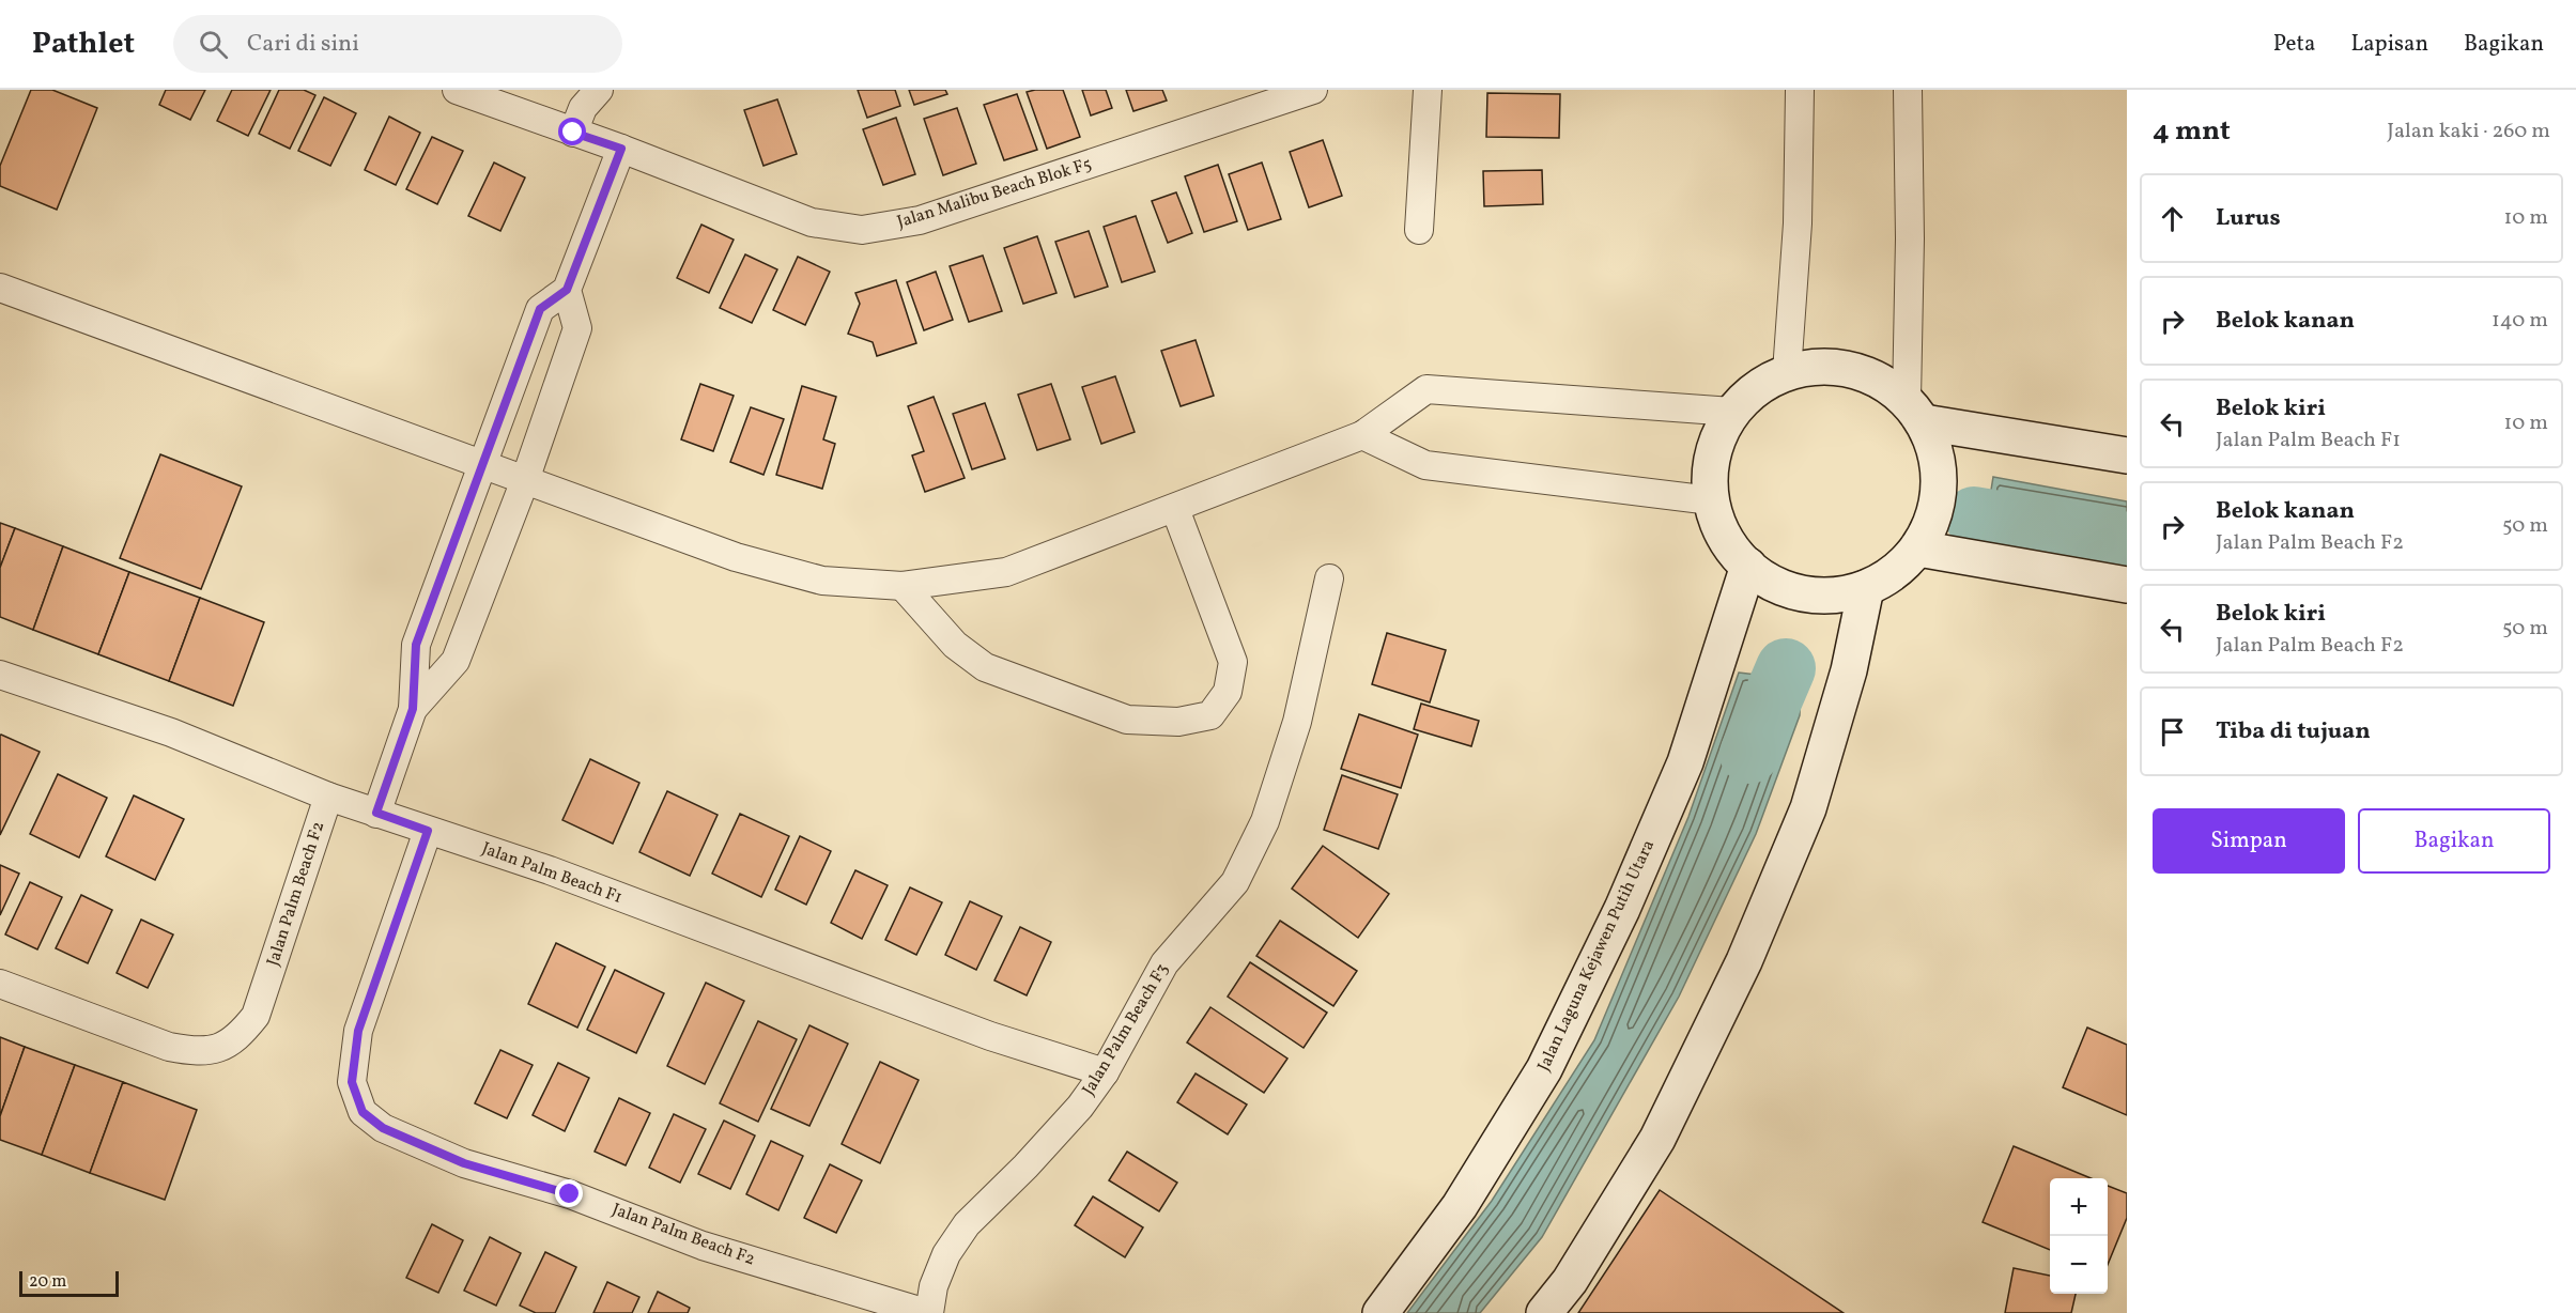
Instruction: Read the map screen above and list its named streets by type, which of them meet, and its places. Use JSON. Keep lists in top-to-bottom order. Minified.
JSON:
{"streets":{"street":["Jalan Malibu Beach Blok F5","Jalan Palm Beach F1","Jalan Palm Beach F2","Jalan Laguna Kejawen Putih Utara","Jalan Palm Beach F3"]},"crossings":[["Jalan Palm Beach F1","Jalan Palm Beach F2"],["Jalan Palm Beach F1","Jalan Palm Beach F3"],["Jalan Palm Beach F2","Jalan Palm Beach F3"]],"scale_bar":"20 m","page":{"header":"Pathlet","search":"Cari di sini","nav":["Peta","Lapisan","Bagikan"],"heading":["4 mnt","Jalan kaki · 260 m"],"list":[["Lurus","10 m"],["Belok kanan","140 m"],["Belok kiri","Jalan Palm Beach F1","10 m"],["Belok kanan","Jalan Palm Beach F2","50 m"],["Belok kiri","Jalan Palm Beach F2","50 m"],"Tiba di tujuan"],"buttons":["Simpan","Bagikan"],"map_buttons":["+","−"],"scale":"20 m"}}
